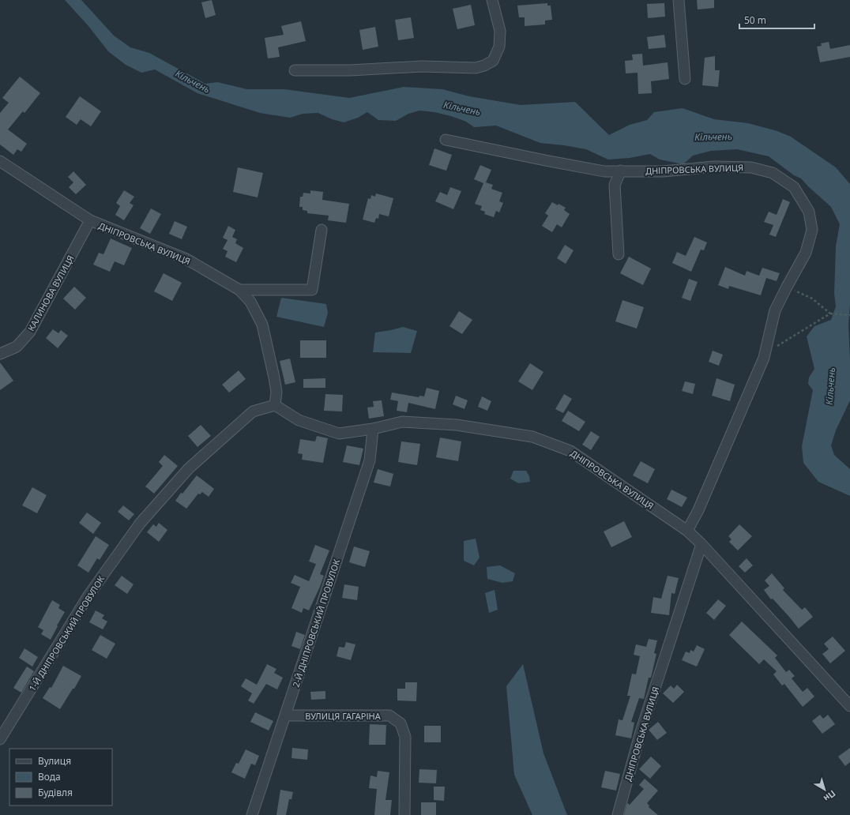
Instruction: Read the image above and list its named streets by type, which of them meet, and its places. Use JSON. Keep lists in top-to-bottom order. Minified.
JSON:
{"streets":{"street":["ДНІПРОВСЬКА ВУЛИЦЯ","КАЛИНОВА ВУЛИЦЯ","2-Й ДНІПРОВСЬКИЙ ПРОВУЛОК","1-Й ДНІПРОВСЬКИЙ ПРОВУЛОК","ВУЛИЦЯ ГАГАРІНА"]},"crossings":[["ДНІПРОВСЬКА ВУЛИЦЯ","КАЛИНОВА ВУЛИЦЯ"],["ДНІПРОВСЬКА ВУЛИЦЯ","2-Й ДНІПРОВСЬКИЙ ПРОВУЛОК"],["ДНІПРОВСЬКА ВУЛИЦЯ","1-Й ДНІПРОВСЬКИЙ ПРОВУЛОК"],["2-Й ДНІПРОВСЬКИЙ ПРОВУЛОК","ВУЛИЦЯ ГАГАРІНА"]],"water":["Кільчень"],"legend":["Вулиця","Вода","Будівля"],"scale_bar":"50 m","north":"bottom right"}
